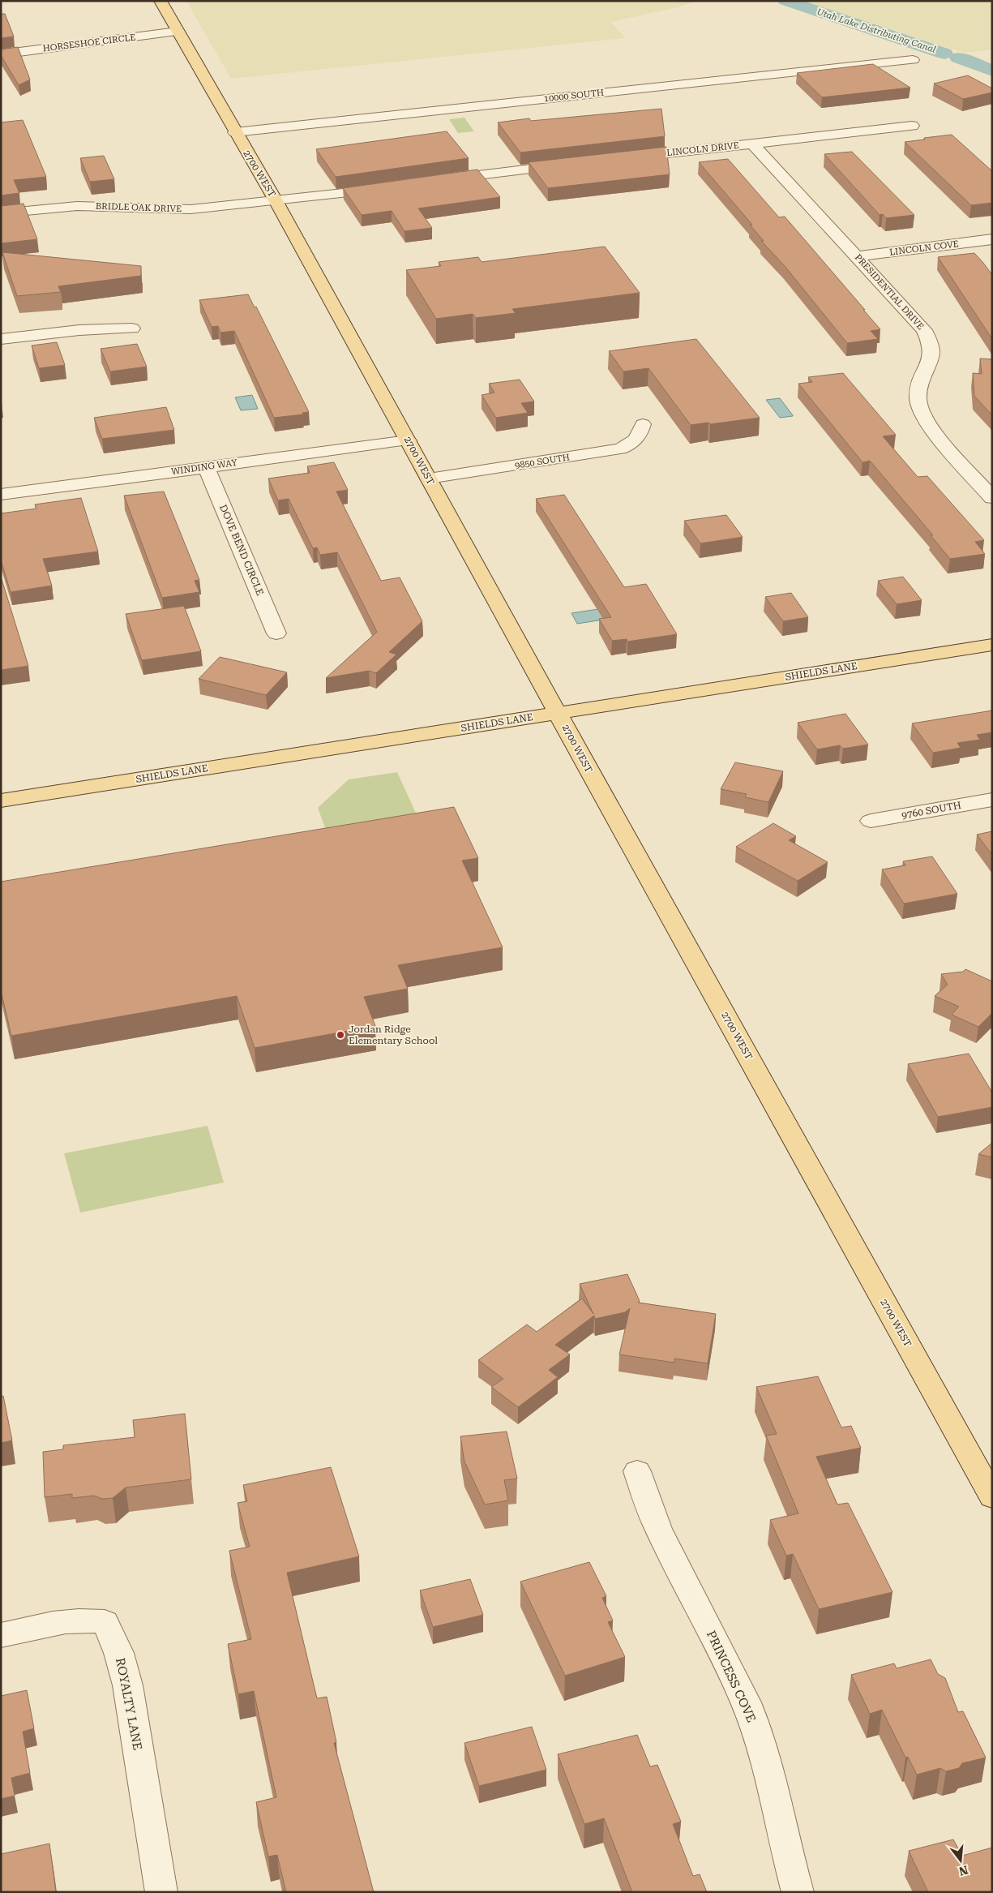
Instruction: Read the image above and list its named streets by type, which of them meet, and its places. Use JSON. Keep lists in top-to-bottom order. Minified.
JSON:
{"streets":{"main road":["2700 WEST","SHIELDS LANE"],"street":["HORSESHOE CIRCLE","10000 SOUTH","LINCOLN DRIVE","BRIDLE OAK DRIVE","LINCOLN COVE","PRESIDENTIAL DRIVE","9850 SOUTH","WINDING WAY","DOVE BEND CIRCLE","9760 SOUTH","PRINCESS COVE","ROYALTY LANE"]},"crossings":[["HORSESHOE CIRCLE","2700 WEST"],["10000 SOUTH","2700 WEST"],["LINCOLN DRIVE","PRESIDENTIAL DRIVE"],["2700 WEST","BRIDLE OAK DRIVE"],["2700 WEST","9850 SOUTH"],["2700 WEST","WINDING WAY"],["2700 WEST","SHIELDS LANE"],["LINCOLN COVE","PRESIDENTIAL DRIVE"],["WINDING WAY","DOVE BEND CIRCLE"]],"water":["Utah Lake Distributing Canal"],"places":["Jordan Ridge Elementary School"],"north":"bottom"}
